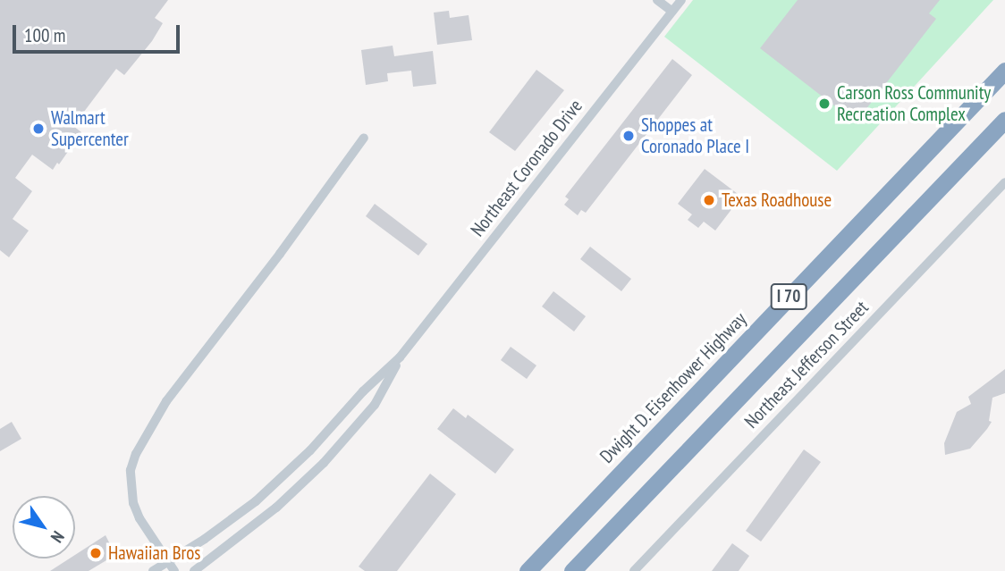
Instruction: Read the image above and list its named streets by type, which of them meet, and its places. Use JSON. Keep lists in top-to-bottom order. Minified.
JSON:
{"streets":{"highway":["I 70","Dwight D. Eisenhower Highway"],"street":["Northeast Coronado Drive","Northeast Jefferson Street"]},"places":["Carson Ross Community Recreation Complex","Walmart Supercenter","Shoppes at Coronado Place I","Texas Roadhouse","Hawaiian Bros"],"scale_bar":"100 m","north":"bottom right"}
